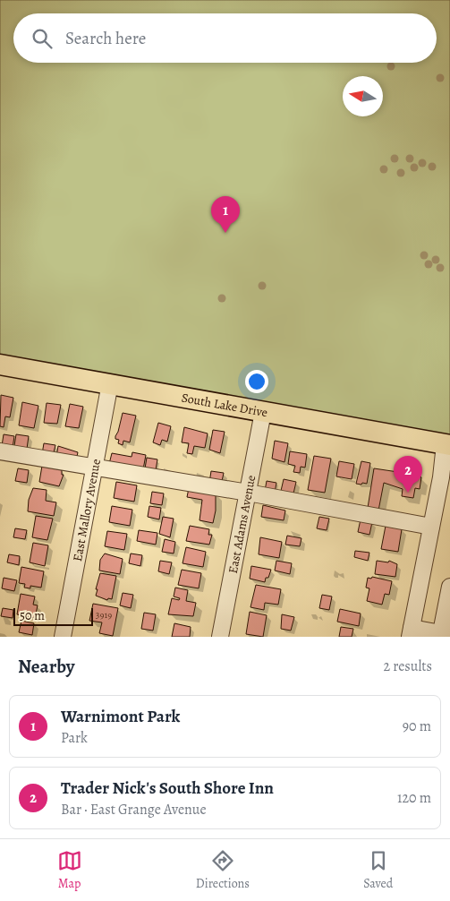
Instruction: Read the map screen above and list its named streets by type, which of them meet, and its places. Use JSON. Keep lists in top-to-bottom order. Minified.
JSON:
{"streets":{"main road":["South Lake Drive"],"street":["East Mallory Avenue","East Adams Avenue"]},"crossings":[["South Lake Drive","East Mallory Avenue"],["South Lake Drive","East Adams Avenue"]],"house_numbers":["3919"],"scale_bar":"50 m","north":"left","page":{"search":"Search here","pins":["1","2"],"scale":"50 m","heading":["Nearby","2 results"],"list":[{"mark":"1","name":"Warnimont Park","note":"Park","value":"90 m"},{"mark":"2","name":"Trader Nick's South Shore Inn","note":"Bar · East Grange Avenue","value":"120 m"}],"nav":["Map","Directions","Saved"]}}
